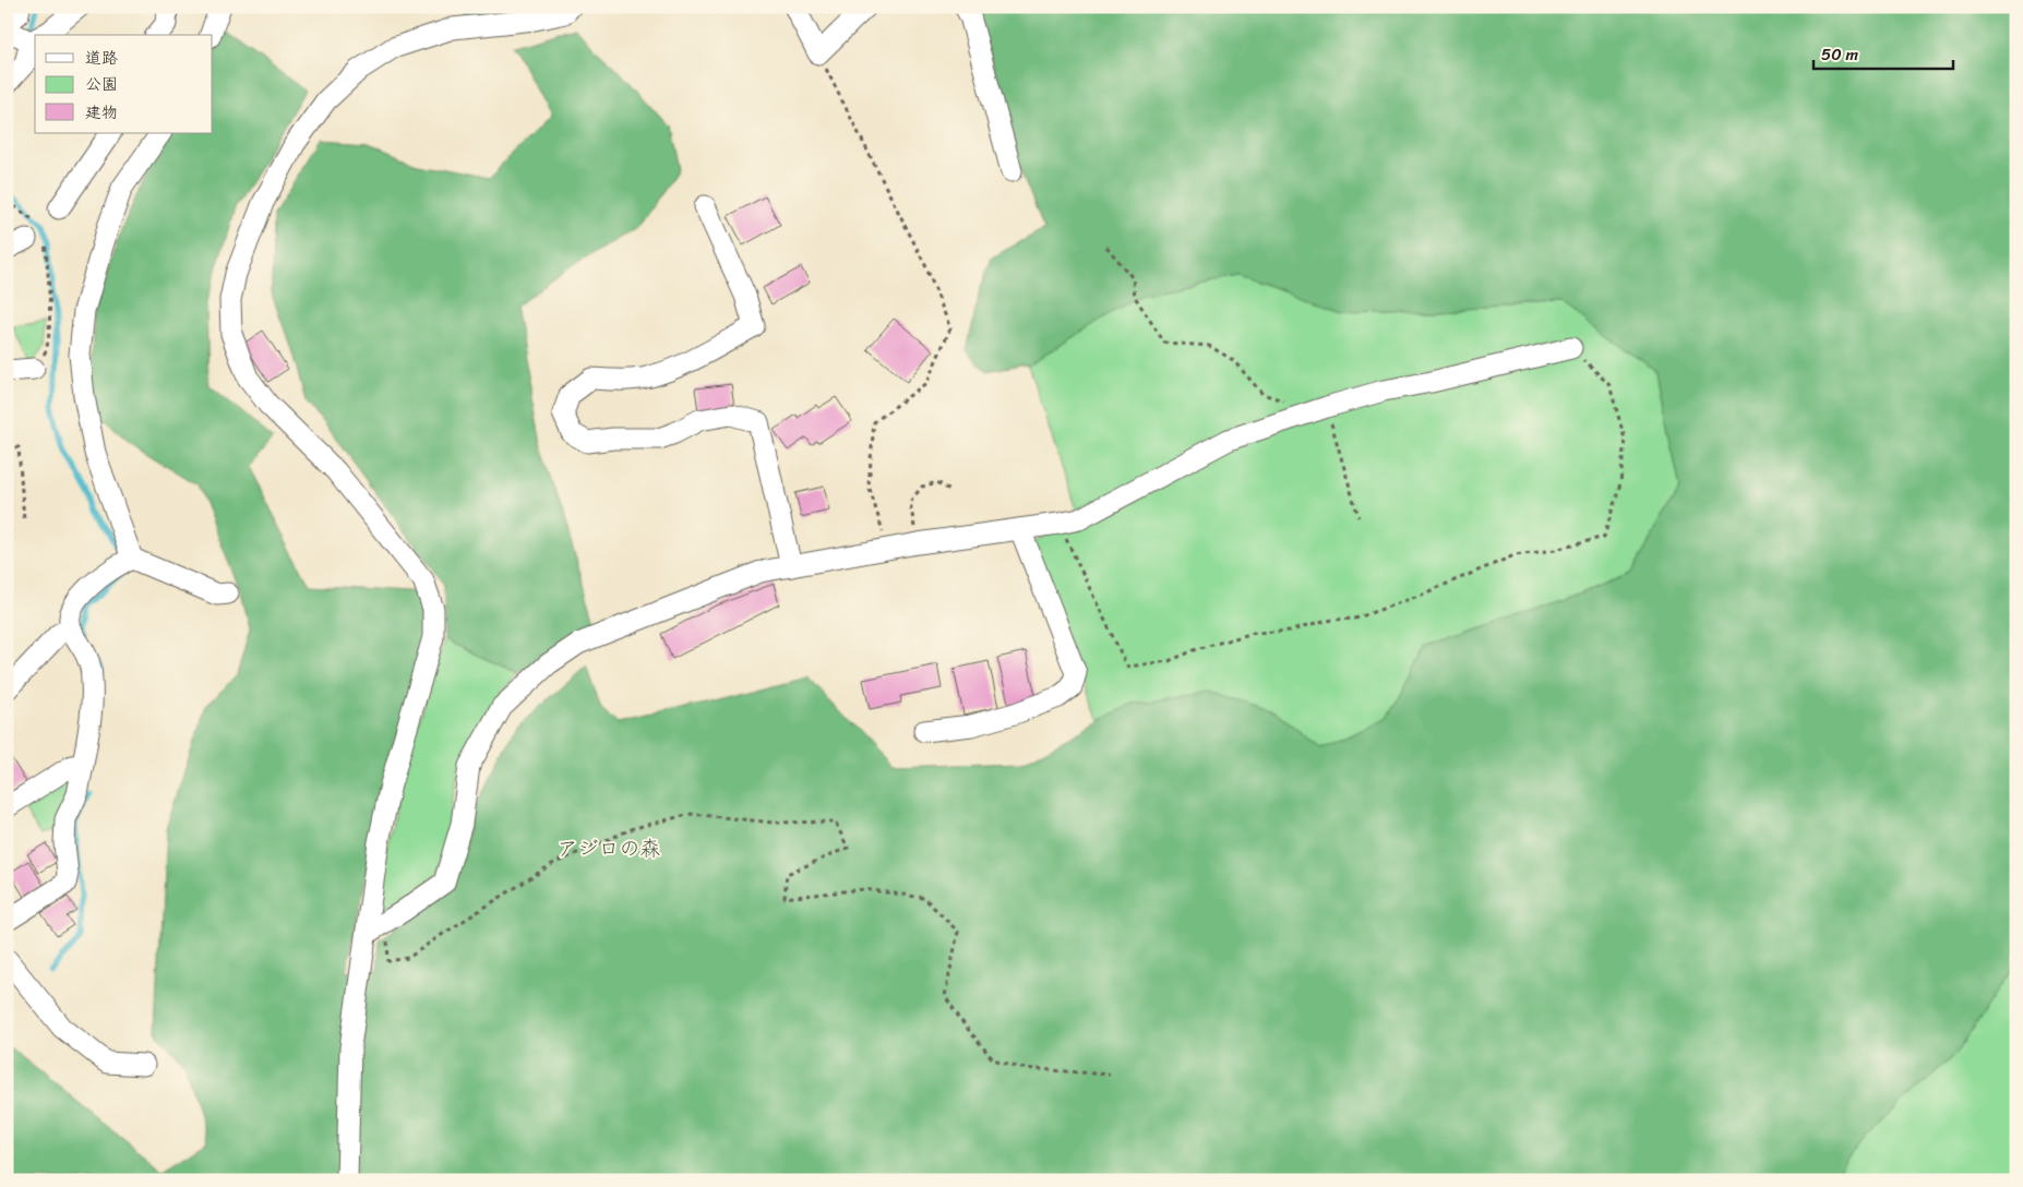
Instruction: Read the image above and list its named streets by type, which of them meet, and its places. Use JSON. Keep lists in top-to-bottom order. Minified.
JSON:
{"parks":["アジロの森"],"legend":["道路","公園","建物"],"scale_bar":"50 m"}
